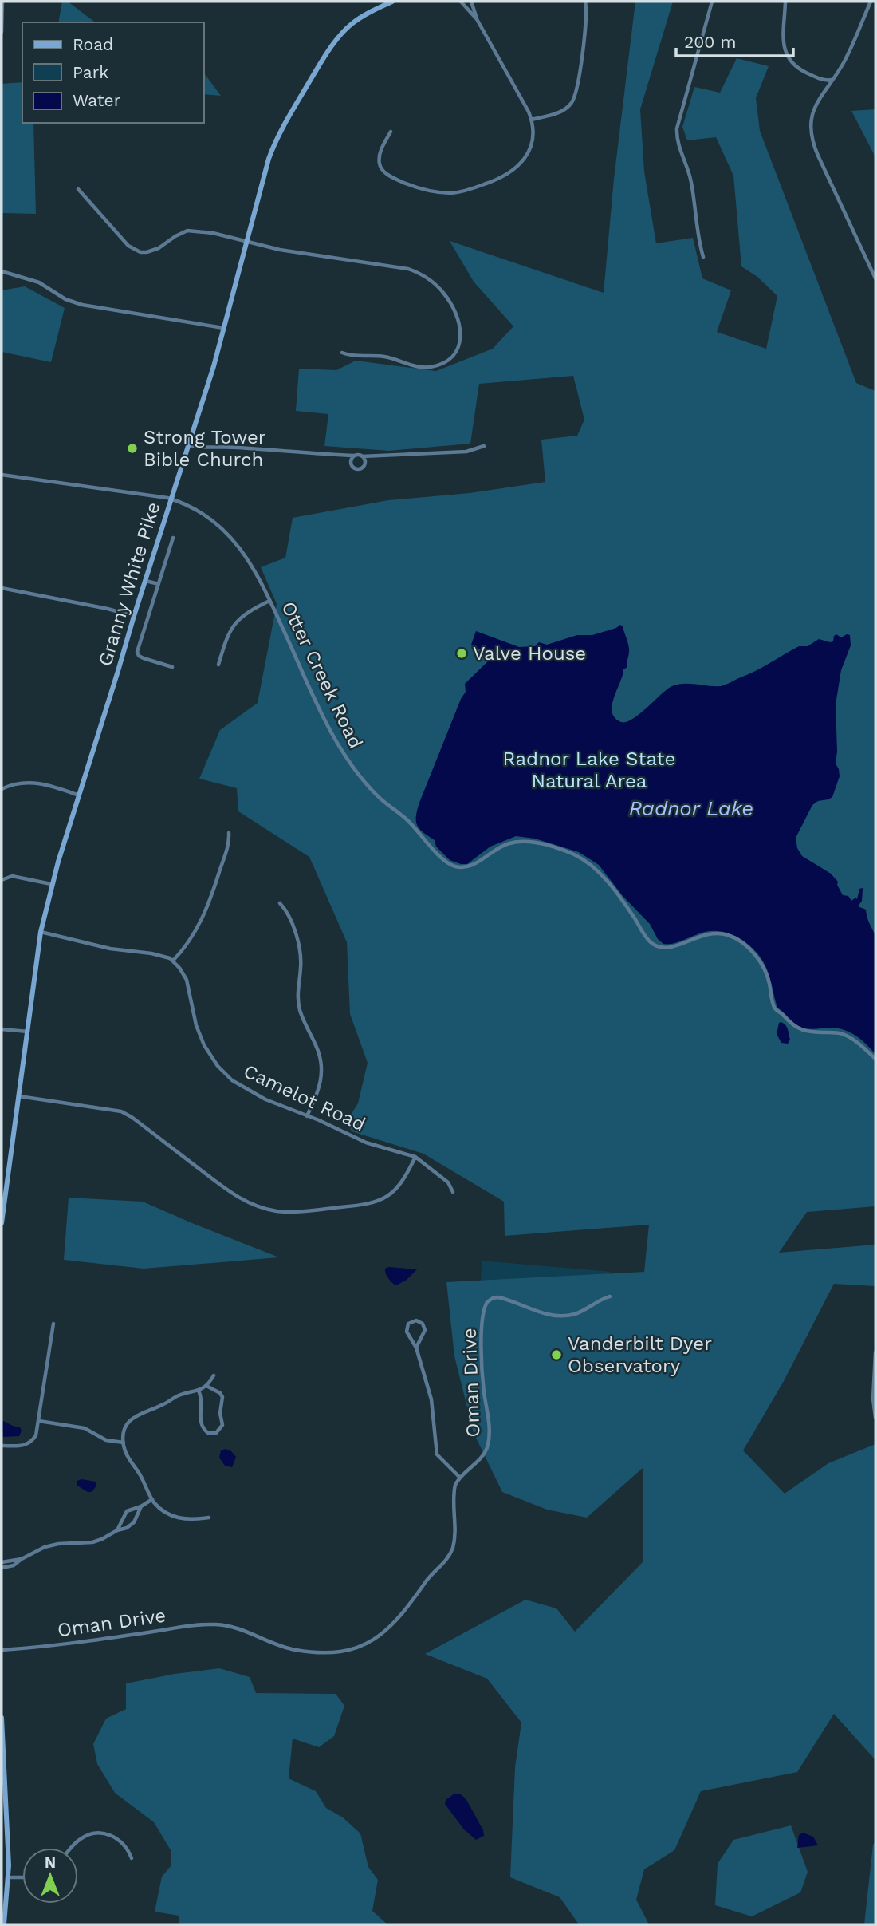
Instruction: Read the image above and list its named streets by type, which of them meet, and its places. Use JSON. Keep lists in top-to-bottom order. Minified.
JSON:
{"streets":{"main road":["Granny White Pike"],"street":["Otter Creek Road","Camelot Road","Oman Drive"]},"crossings":[["Granny White Pike","Otter Creek Road"]],"water":["Radnor Lake"],"parks":["Radnor Lake State Natural Area"],"places":["Strong Tower Bible Church","Valve House","Vanderbilt Dyer Observatory"],"legend":["Road","Park","Water"],"scale_bar":"200 m","north":"top"}
